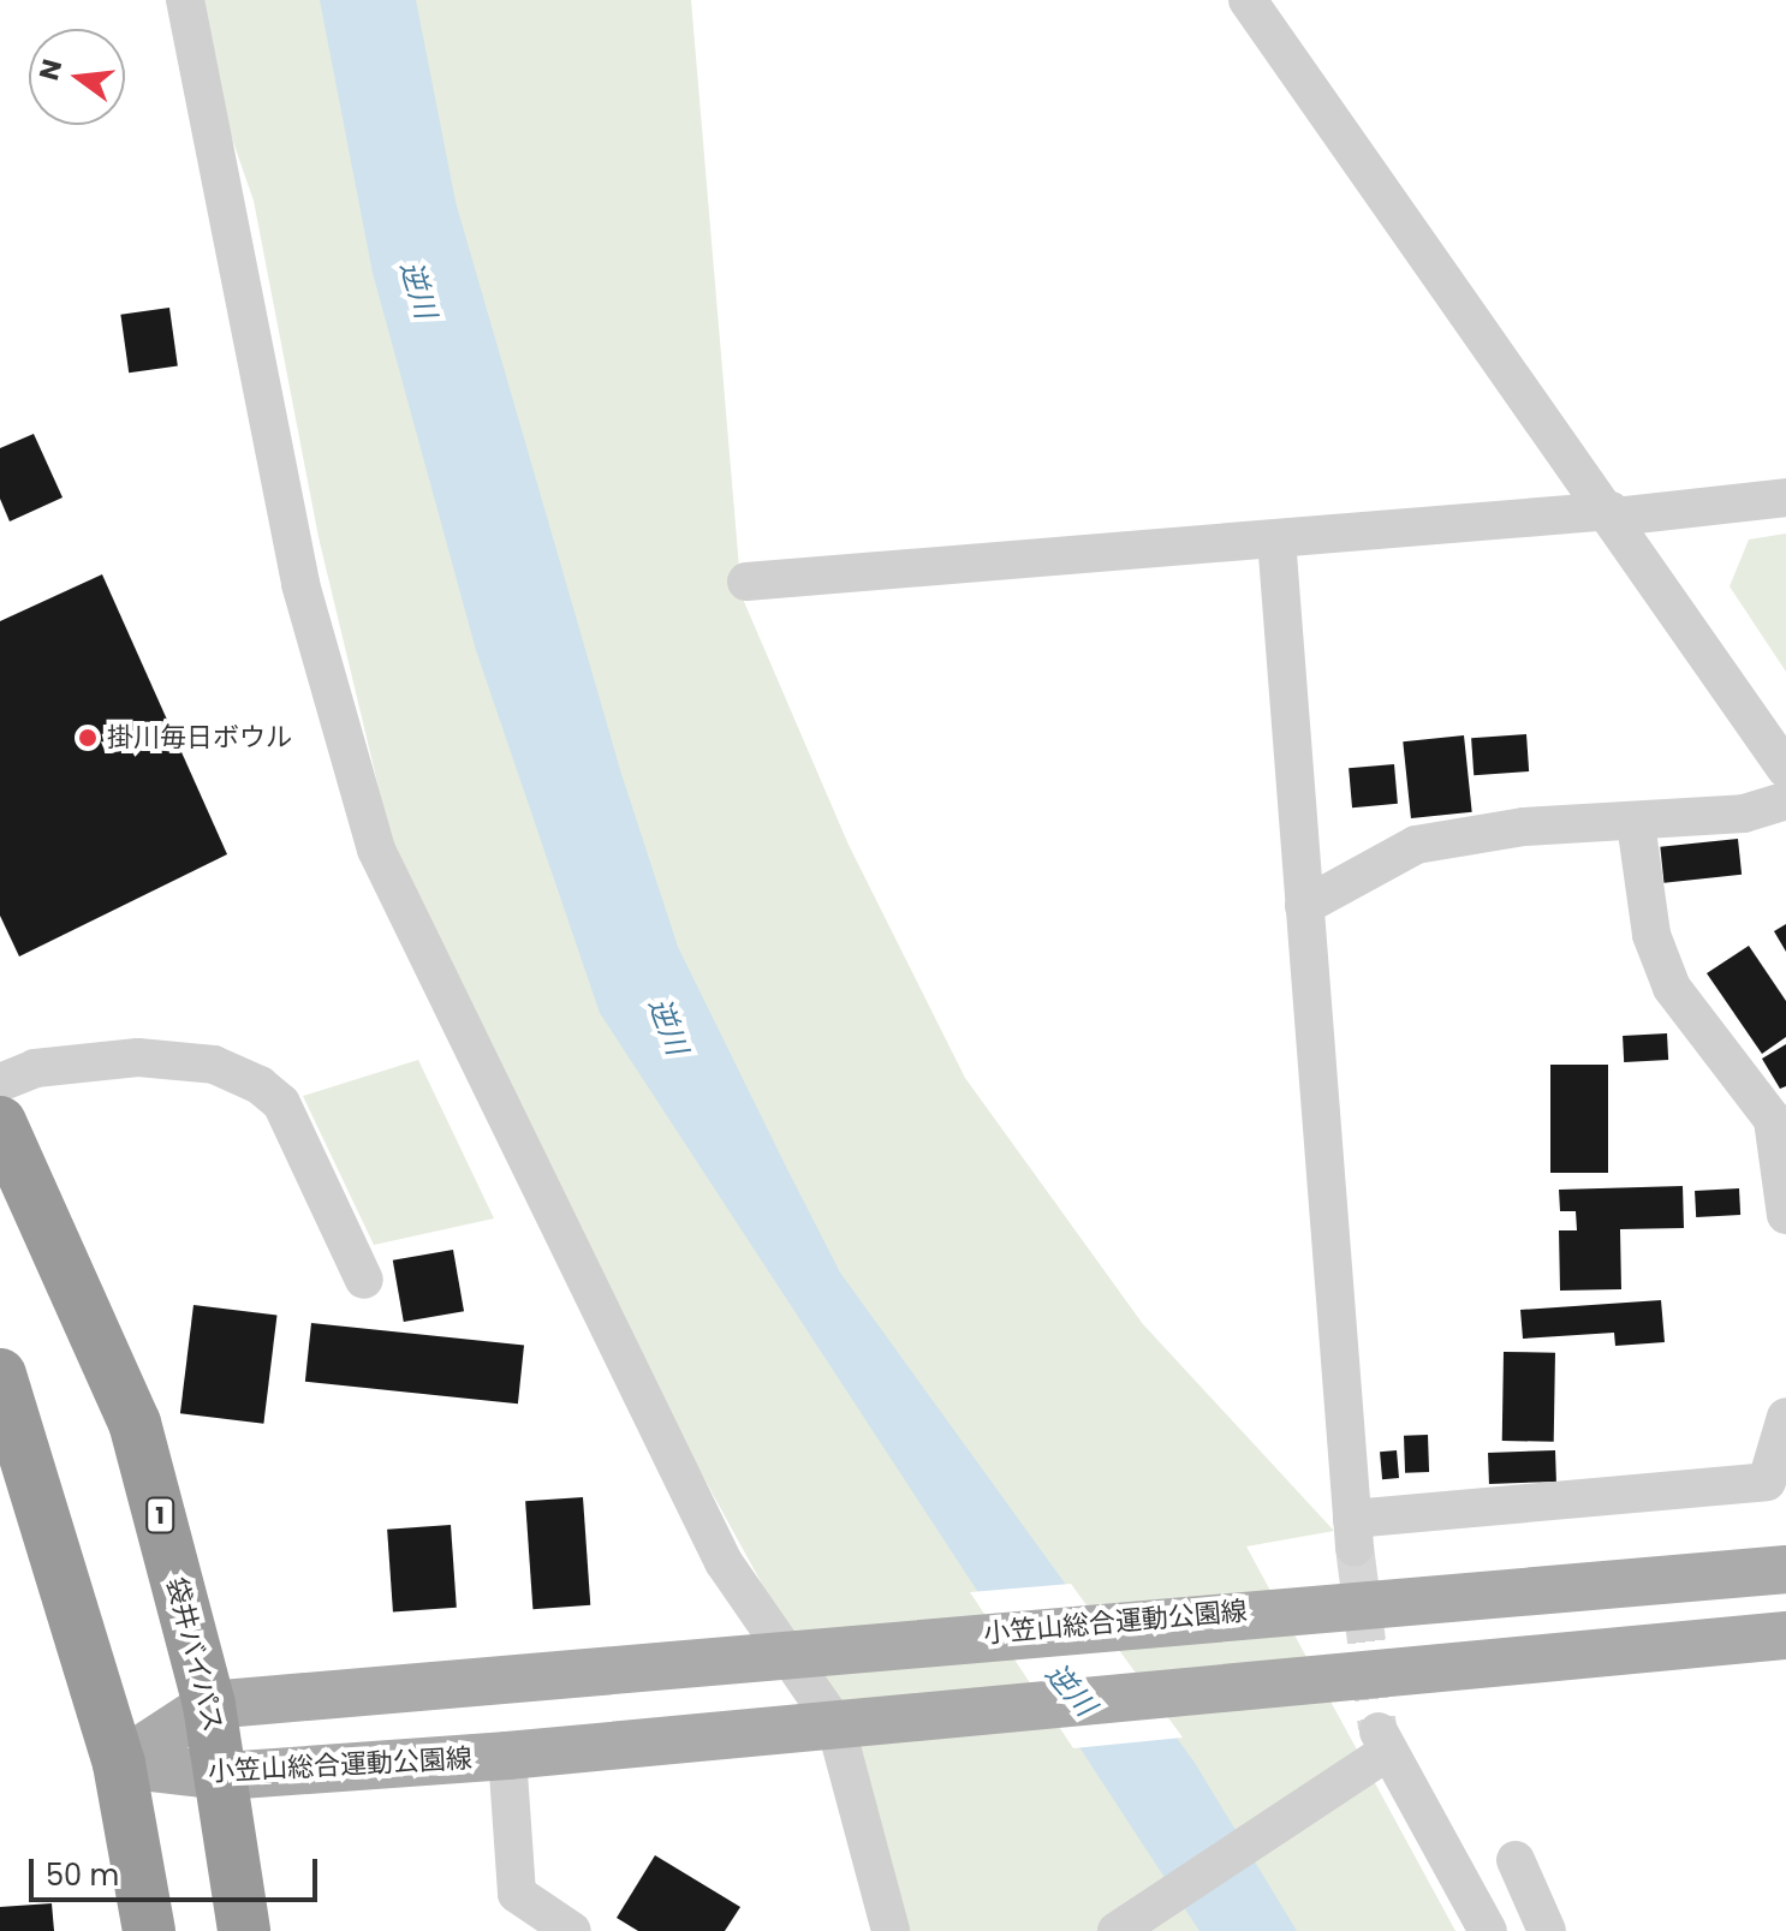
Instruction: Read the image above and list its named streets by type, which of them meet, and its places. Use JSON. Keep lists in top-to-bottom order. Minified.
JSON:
{"streets":{"highway":["1","袋井バイパス"],"main road":["小笠山総合運動公園線"]},"crossings":[["小笠山総合運動公園線","袋井バイパス"]],"water":["逆川"],"places":["掛川毎日ボウル"],"scale_bar":"50 m","north":"left"}
